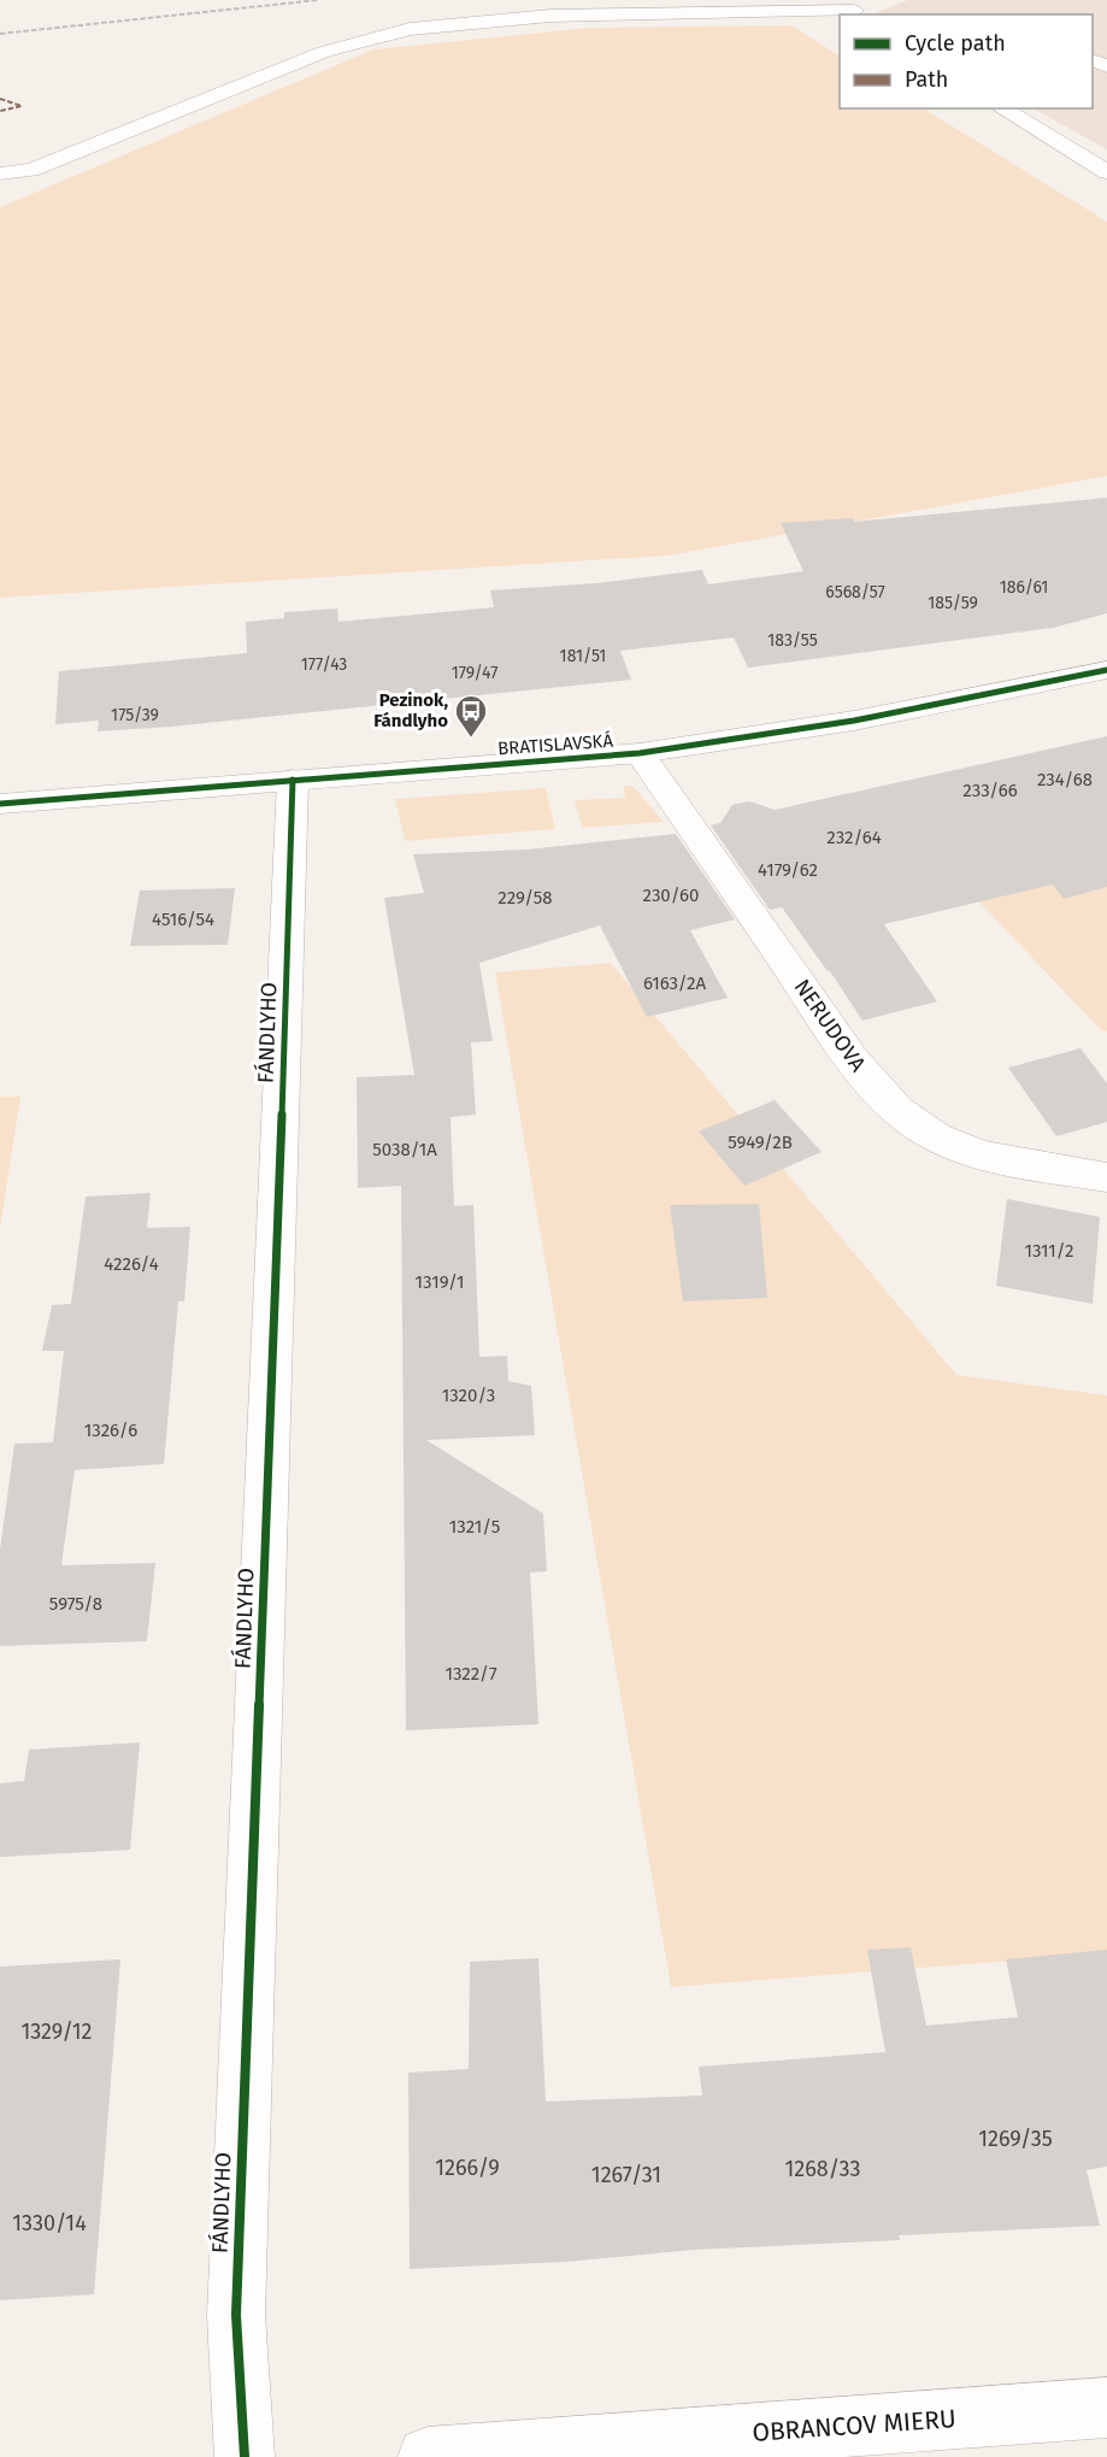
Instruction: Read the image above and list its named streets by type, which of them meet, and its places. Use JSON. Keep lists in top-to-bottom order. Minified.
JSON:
{"streets":{"street":["BRATISLAVSKÁ","NERUDOVA","FÁNDLYHO","OBRANCOV MIERU"]},"crossings":[["BRATISLAVSKÁ","NERUDOVA"],["BRATISLAVSKÁ","FÁNDLYHO"]],"places":{"bus stop":["Pezinok, Fándlyho"]},"house_numbers":["186/61","6568/57","185/59","183/55","181/51","177/43","179/47","175/39","234/68","233/66","232/64","4179/62","230/60","229/58","4516/54","6163/2A","5949/2B","5038/1A","1311/2","4226/4","1319/1","1320/3","1326/6","1321/5","5975/8","1322/7","1329/12","1269/35","1266/9","1268/33","1267/31","1330/14"],"legend":["Cycle path","Path"]}
